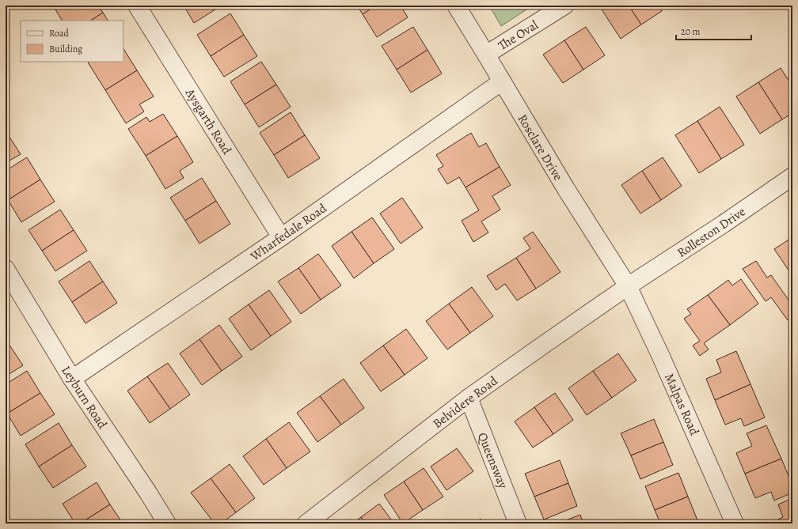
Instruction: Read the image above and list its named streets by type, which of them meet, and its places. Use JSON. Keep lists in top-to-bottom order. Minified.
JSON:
{"streets":{"street":["The Oval","Aysgarth Road","Rosclare Drive","Wharfedale Road","Rolleston Drive","Leyburn Road","Belvidere Road","Malpas Road","Queensway"]},"crossings":[["The Oval","Rosclare Drive"],["Aysgarth Road","Wharfedale Road"],["Rosclare Drive","Wharfedale Road"],["Rosclare Drive","Rolleston Drive"],["Rosclare Drive","Belvidere Road"],["Rosclare Drive","Malpas Road"],["Wharfedale Road","Leyburn Road"],["Rolleston Drive","Belvidere Road"],["Rolleston Drive","Malpas Road"],["Belvidere Road","Malpas Road"],["Belvidere Road","Queensway"]],"legend":["Road","Building"],"scale_bar":"20 m"}
